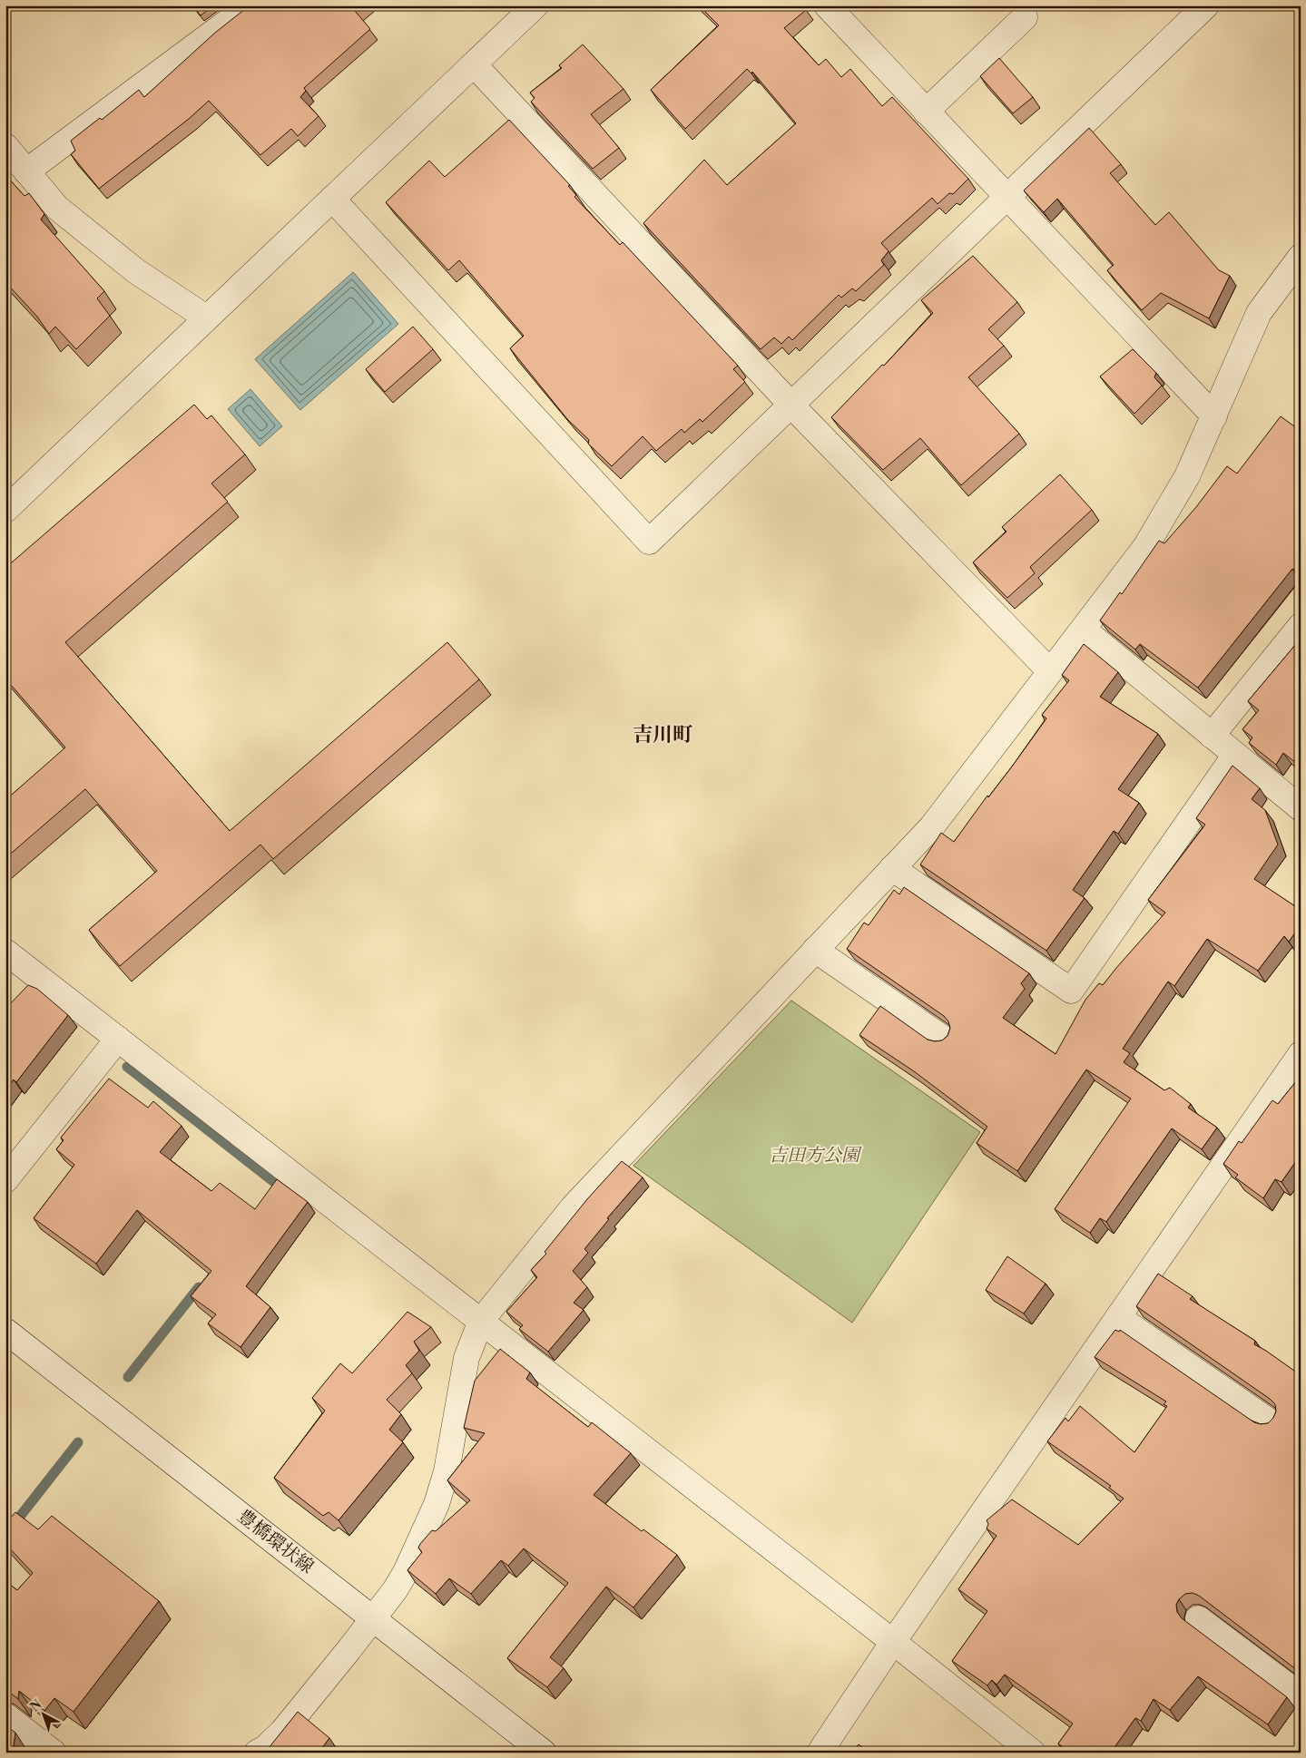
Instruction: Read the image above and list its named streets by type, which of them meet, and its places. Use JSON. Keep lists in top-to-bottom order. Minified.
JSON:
{"streets":{"street":["豊橋環状線"]},"districts":["吉川町"],"parks":["吉田方公園"],"north":"top left"}
